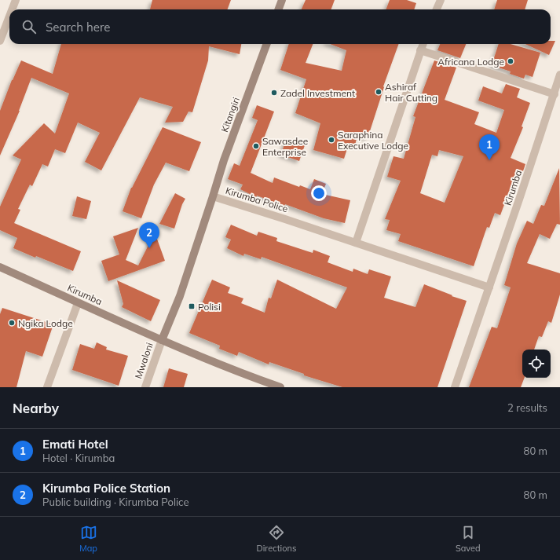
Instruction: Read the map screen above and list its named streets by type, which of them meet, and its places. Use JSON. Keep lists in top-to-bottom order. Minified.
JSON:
{"streets":{"street":["Kitangiri","Kirumba","Kirumba Police","Mwaloni"]},"crossings":[["Kitangiri","Kirumba Police"],["Kirumba","Kirumba Police"],["Kirumba","Mwaloni"],["Kirumba Police","Mwaloni"]],"places":{"other":["Africana Lodge","Ashiraf Hair Cutting","Zadel Investment","Saraphina Executive Lodge","Sawasdee Enterprise","Ngika Lodge"],"transit":["Polisi"]},"page":{"search":"Search here","pins":["1","2"],"heading":["Nearby","2 results"],"list":[{"mark":"1","name":"Emati Hotel","note":"Hotel · Kirumba","value":"80 m"},{"mark":"2","name":"Kirumba Police Station","note":"Public building · Kirumba Police","value":"80 m"}],"nav":["Map","Directions","Saved"]}}
